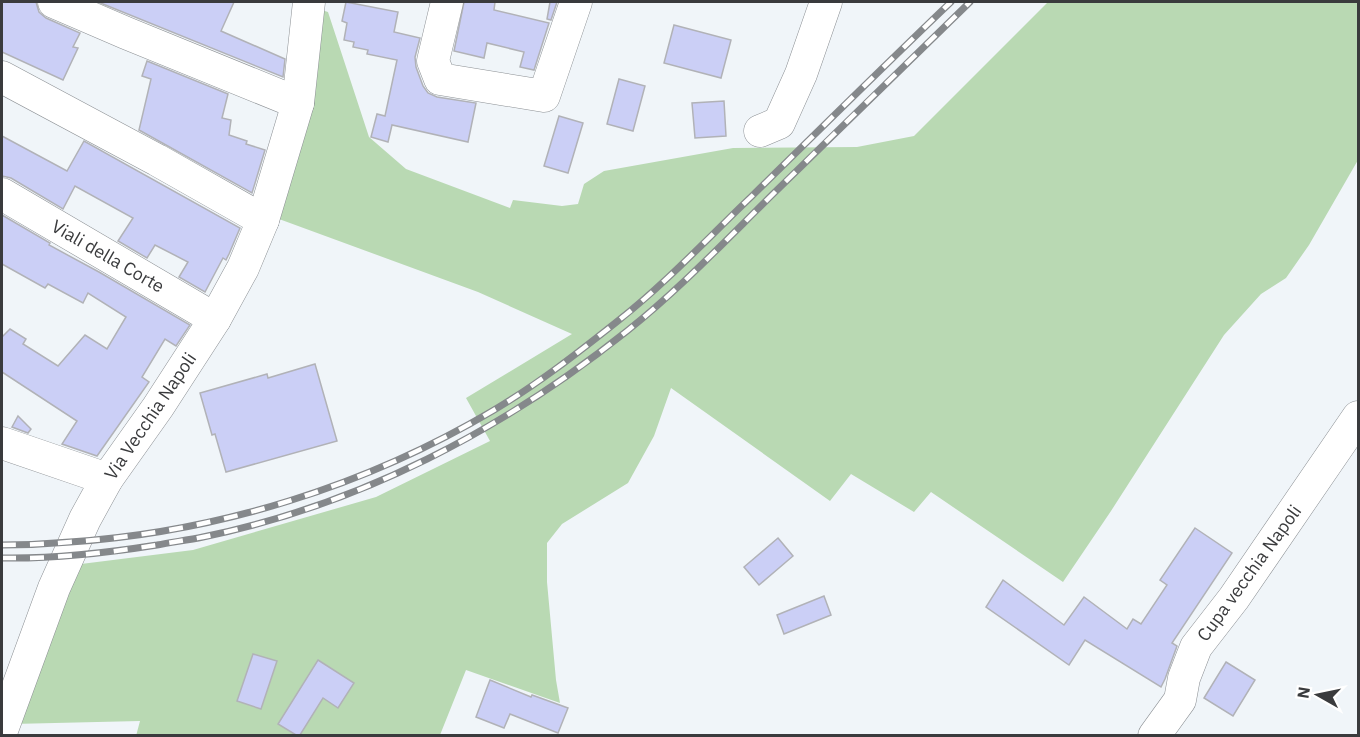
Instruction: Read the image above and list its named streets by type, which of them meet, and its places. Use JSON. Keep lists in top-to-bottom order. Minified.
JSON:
{"streets":{"street":["Viali della Corte","Via Vecchia Napoli","Cupa vecchia Napoli"]},"crossings":[["Viali della Corte","Via Vecchia Napoli"]],"north":"left"}
